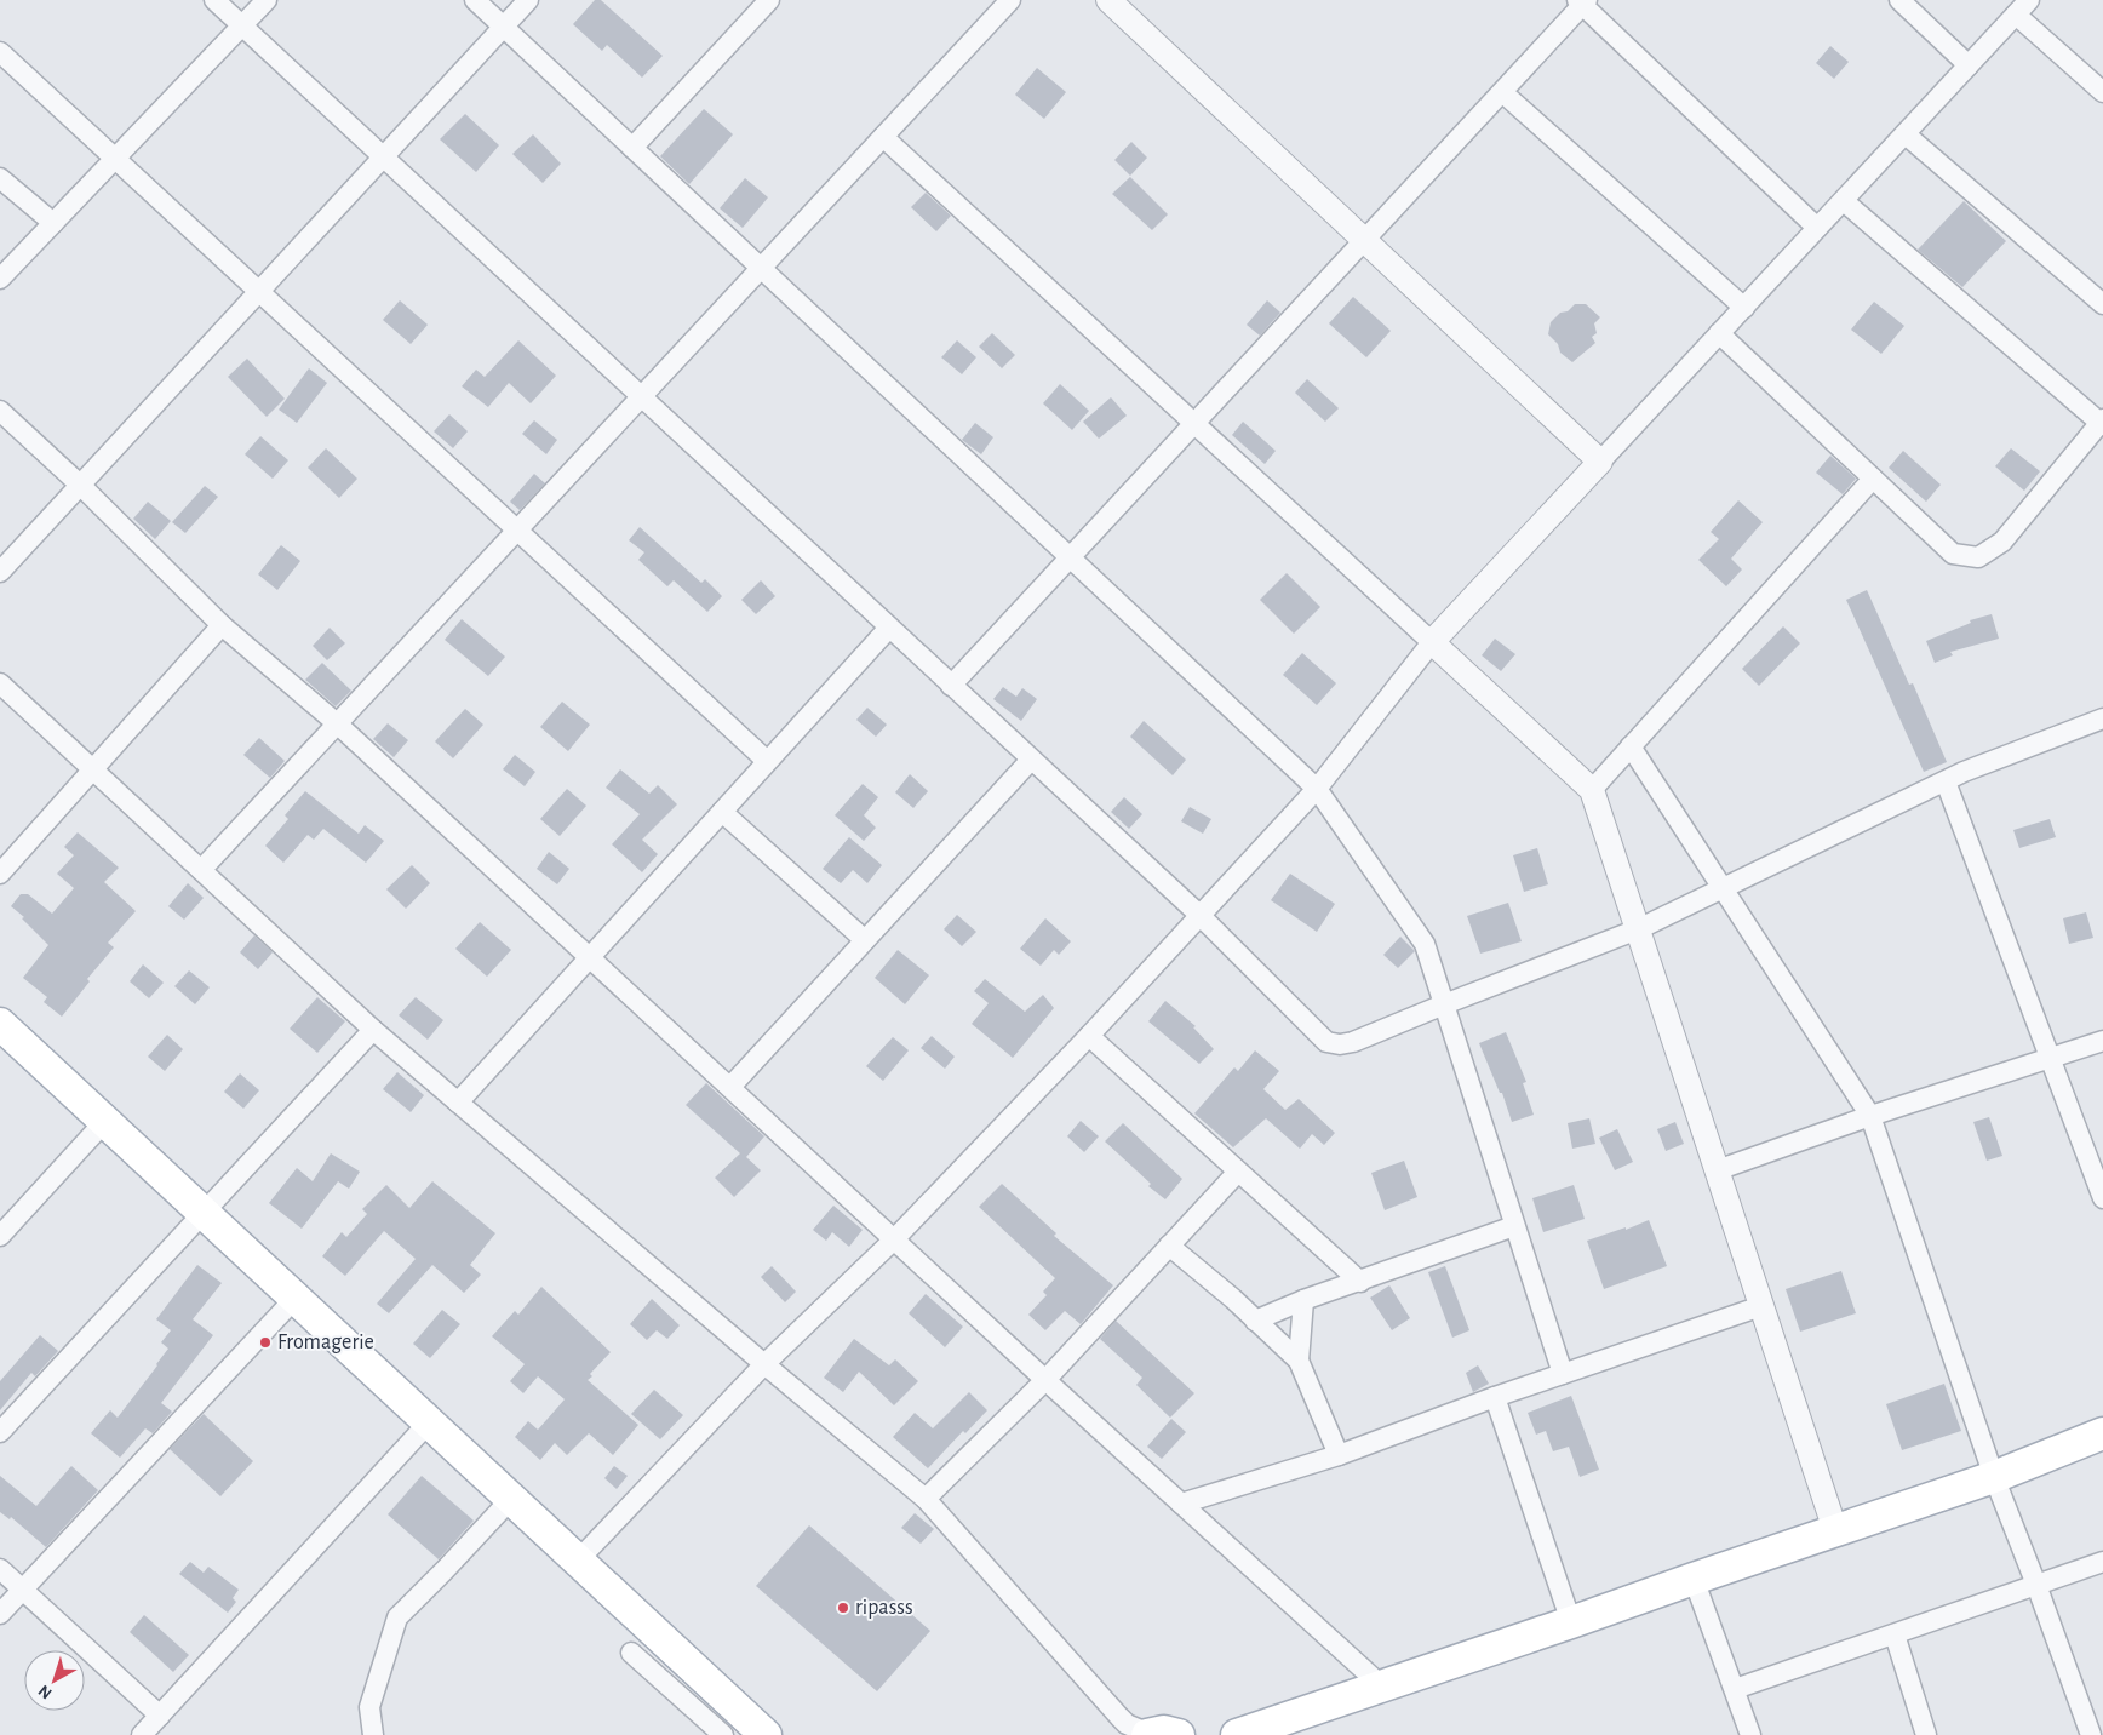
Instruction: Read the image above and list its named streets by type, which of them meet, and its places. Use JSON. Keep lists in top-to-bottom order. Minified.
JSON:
{"places":["Fromagerie","ripasss"],"north":"bottom left"}
